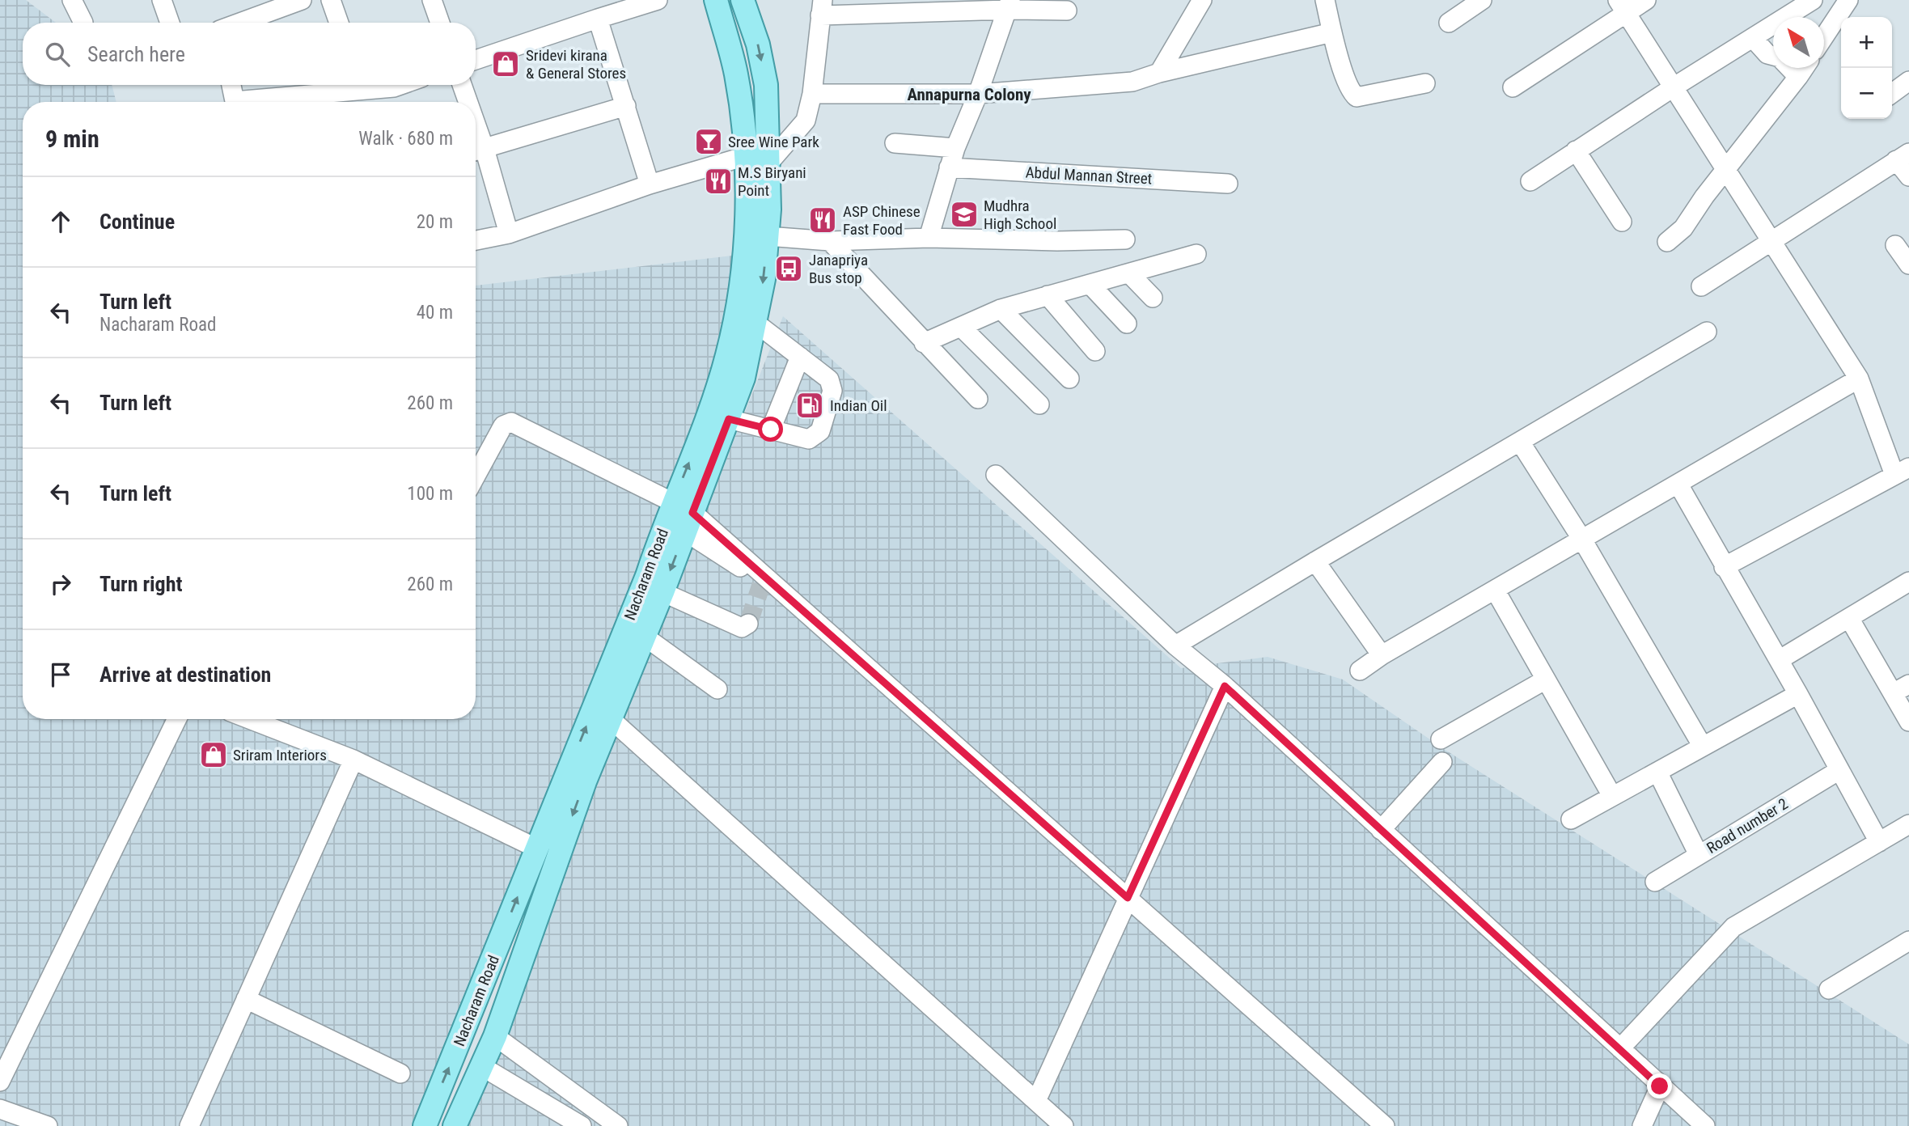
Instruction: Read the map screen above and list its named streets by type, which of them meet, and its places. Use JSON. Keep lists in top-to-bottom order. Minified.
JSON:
{"streets":{"main road":["Nacharam Road"],"street":["Abdul Mannan Street","Road number 2"]},"districts":["Annapurna Colony"],"places":{"shop":["Sridevi kirana & General Stores","Sriram Interiors"],"bar":["Sree Wine Park"],"restaurant":["M.S Biryani Point","ASP Chinese Fast Food"],"school or university":["Mudhra High School"],"bus stop":["Janapriya Bus stop"],"fuel station":["Indian Oil"]},"north":"top left","page":{"map_buttons":["+","−"],"search":"Search here","heading":["9 min","Walk · 680 m"],"list":[["Continue","20 m"],["Turn left","Nacharam Road","40 m"],["Turn left","260 m"],["Turn left","100 m"],["Turn right","260 m"],"Arrive at destination"]}}
